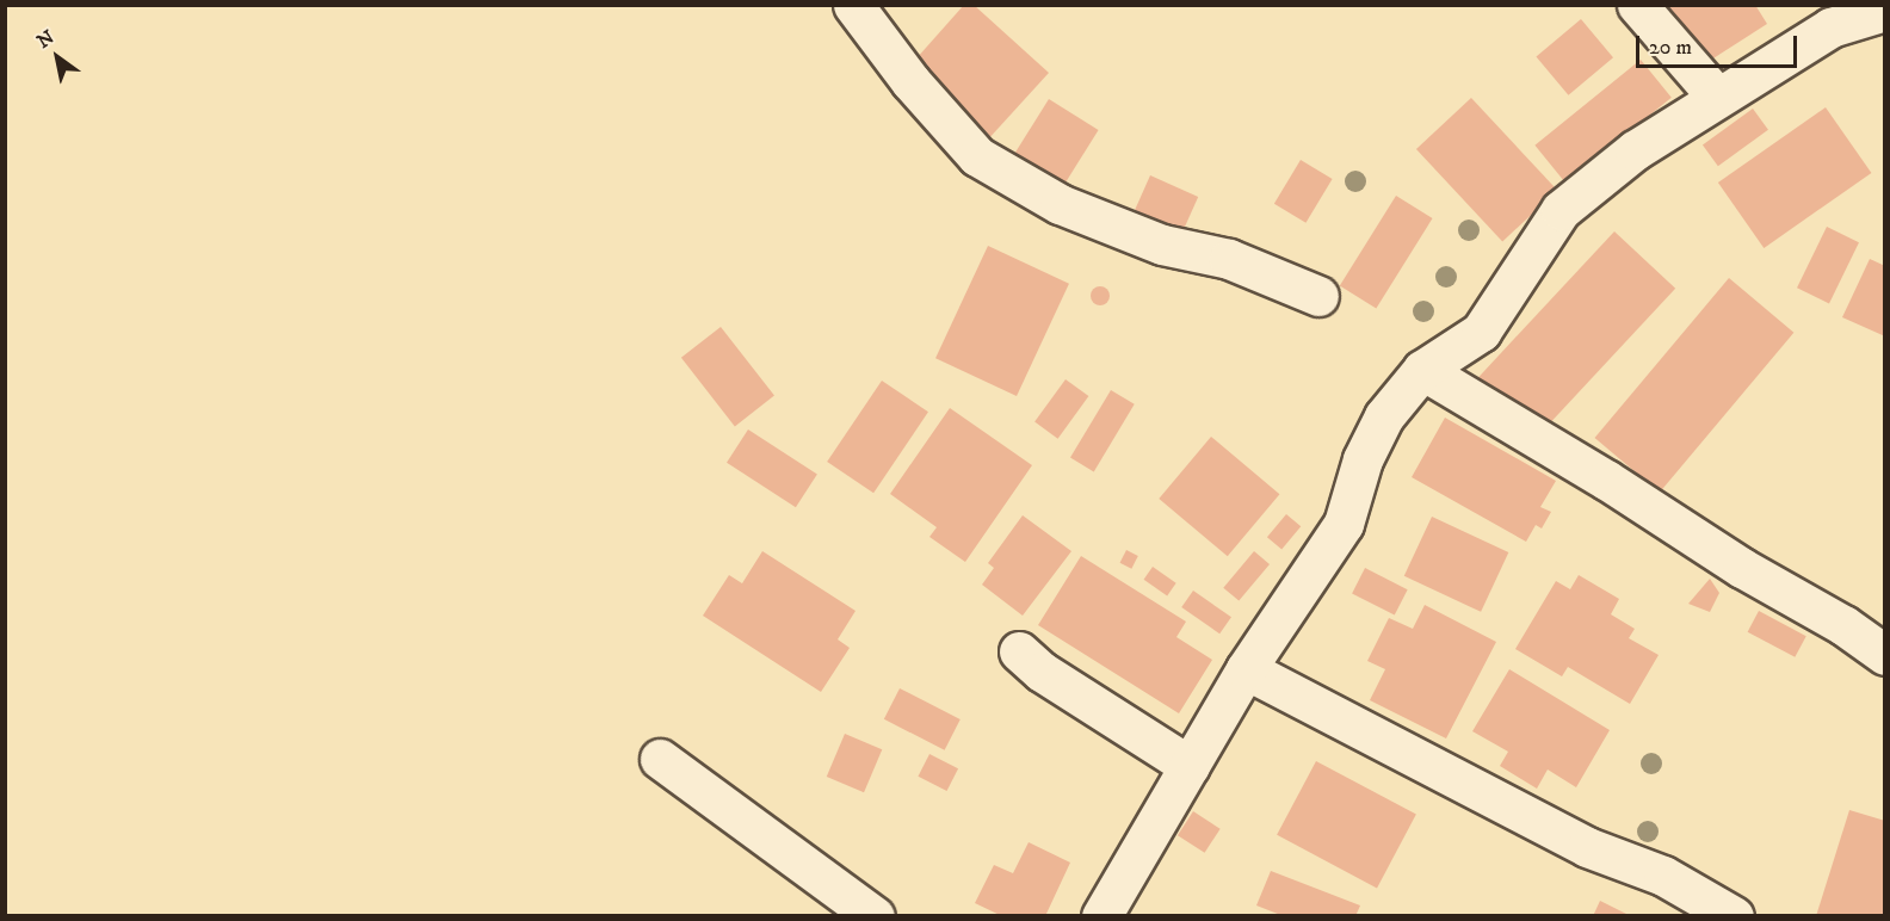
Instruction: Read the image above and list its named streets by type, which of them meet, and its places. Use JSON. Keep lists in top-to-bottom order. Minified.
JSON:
{"scale_bar":"20 m","north":"top left"}
